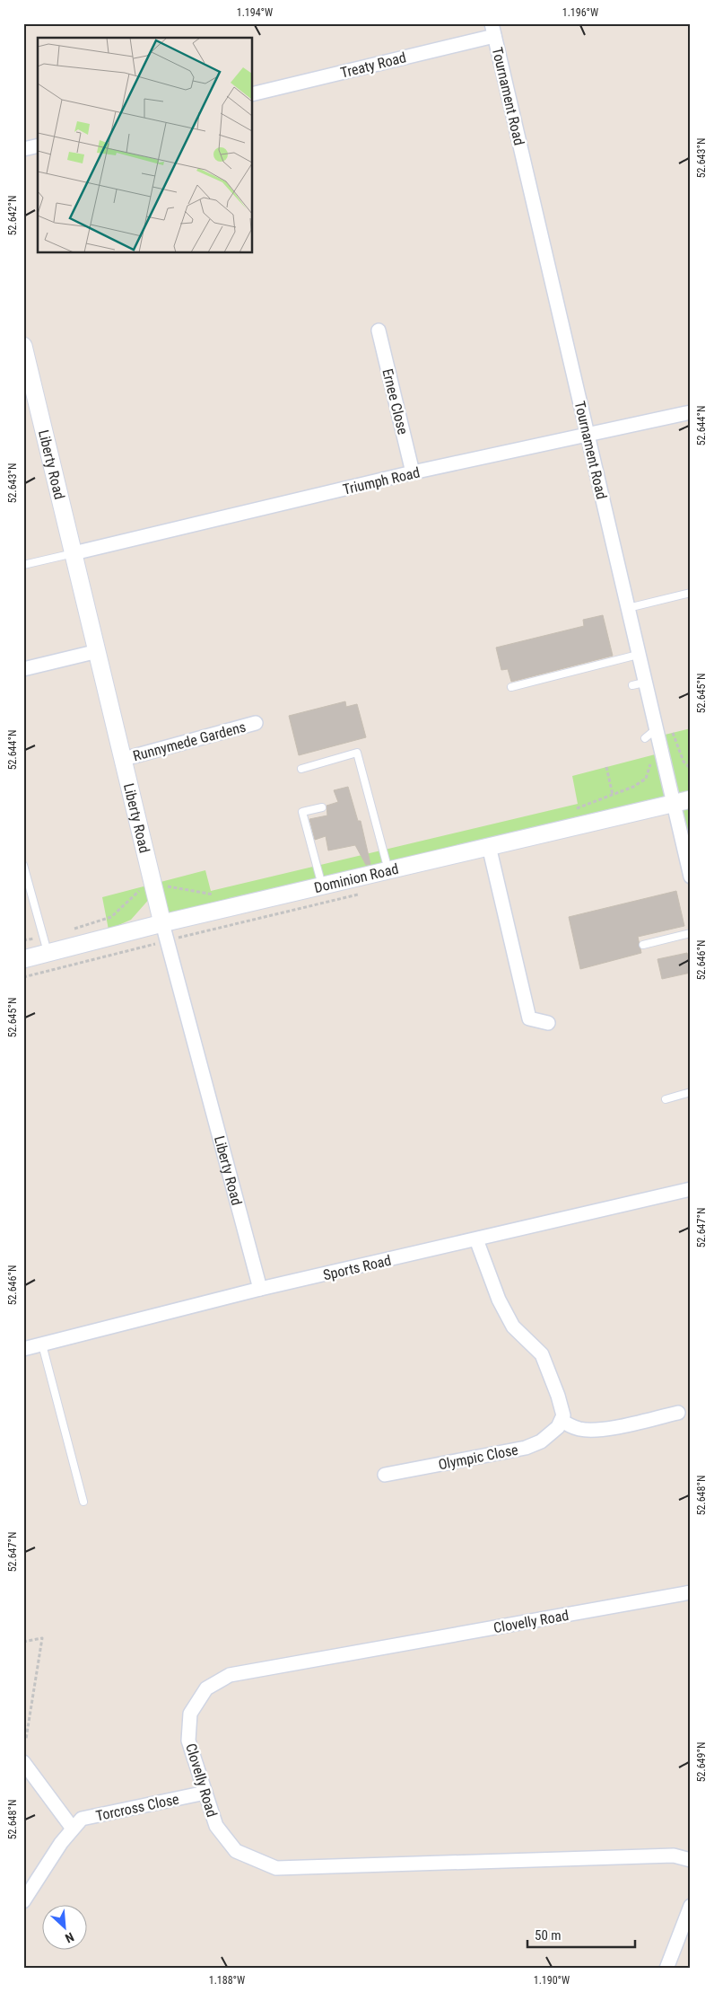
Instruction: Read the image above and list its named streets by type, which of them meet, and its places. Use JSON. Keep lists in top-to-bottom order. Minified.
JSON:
{"streets":{"street":["Treaty Road","Tournament Road","Ernee Close","Liberty Road","Triumph Road","Runnymede Gardens","Dominion Road","Sports Road","Olympic Close","Clovelly Road","Torcross Close"]},"crossings":[["Treaty Road","Tournament Road"],["Tournament Road","Triumph Road"],["Tournament Road","Dominion Road"],["Ernee Close","Triumph Road"],["Liberty Road","Triumph Road"],["Liberty Road","Runnymede Gardens"],["Liberty Road","Dominion Road"],["Liberty Road","Sports Road"],["Clovelly Road","Torcross Close"]],"scale_bar":"50 m","north":"bottom right","coordinates":["1.194°W","1.196°W","52.643°N","52.642°N","52.644°N","52.645°N","52.646°N","52.647°N","52.648°N","52.649°N","1.188°W","1.190°W"]}
